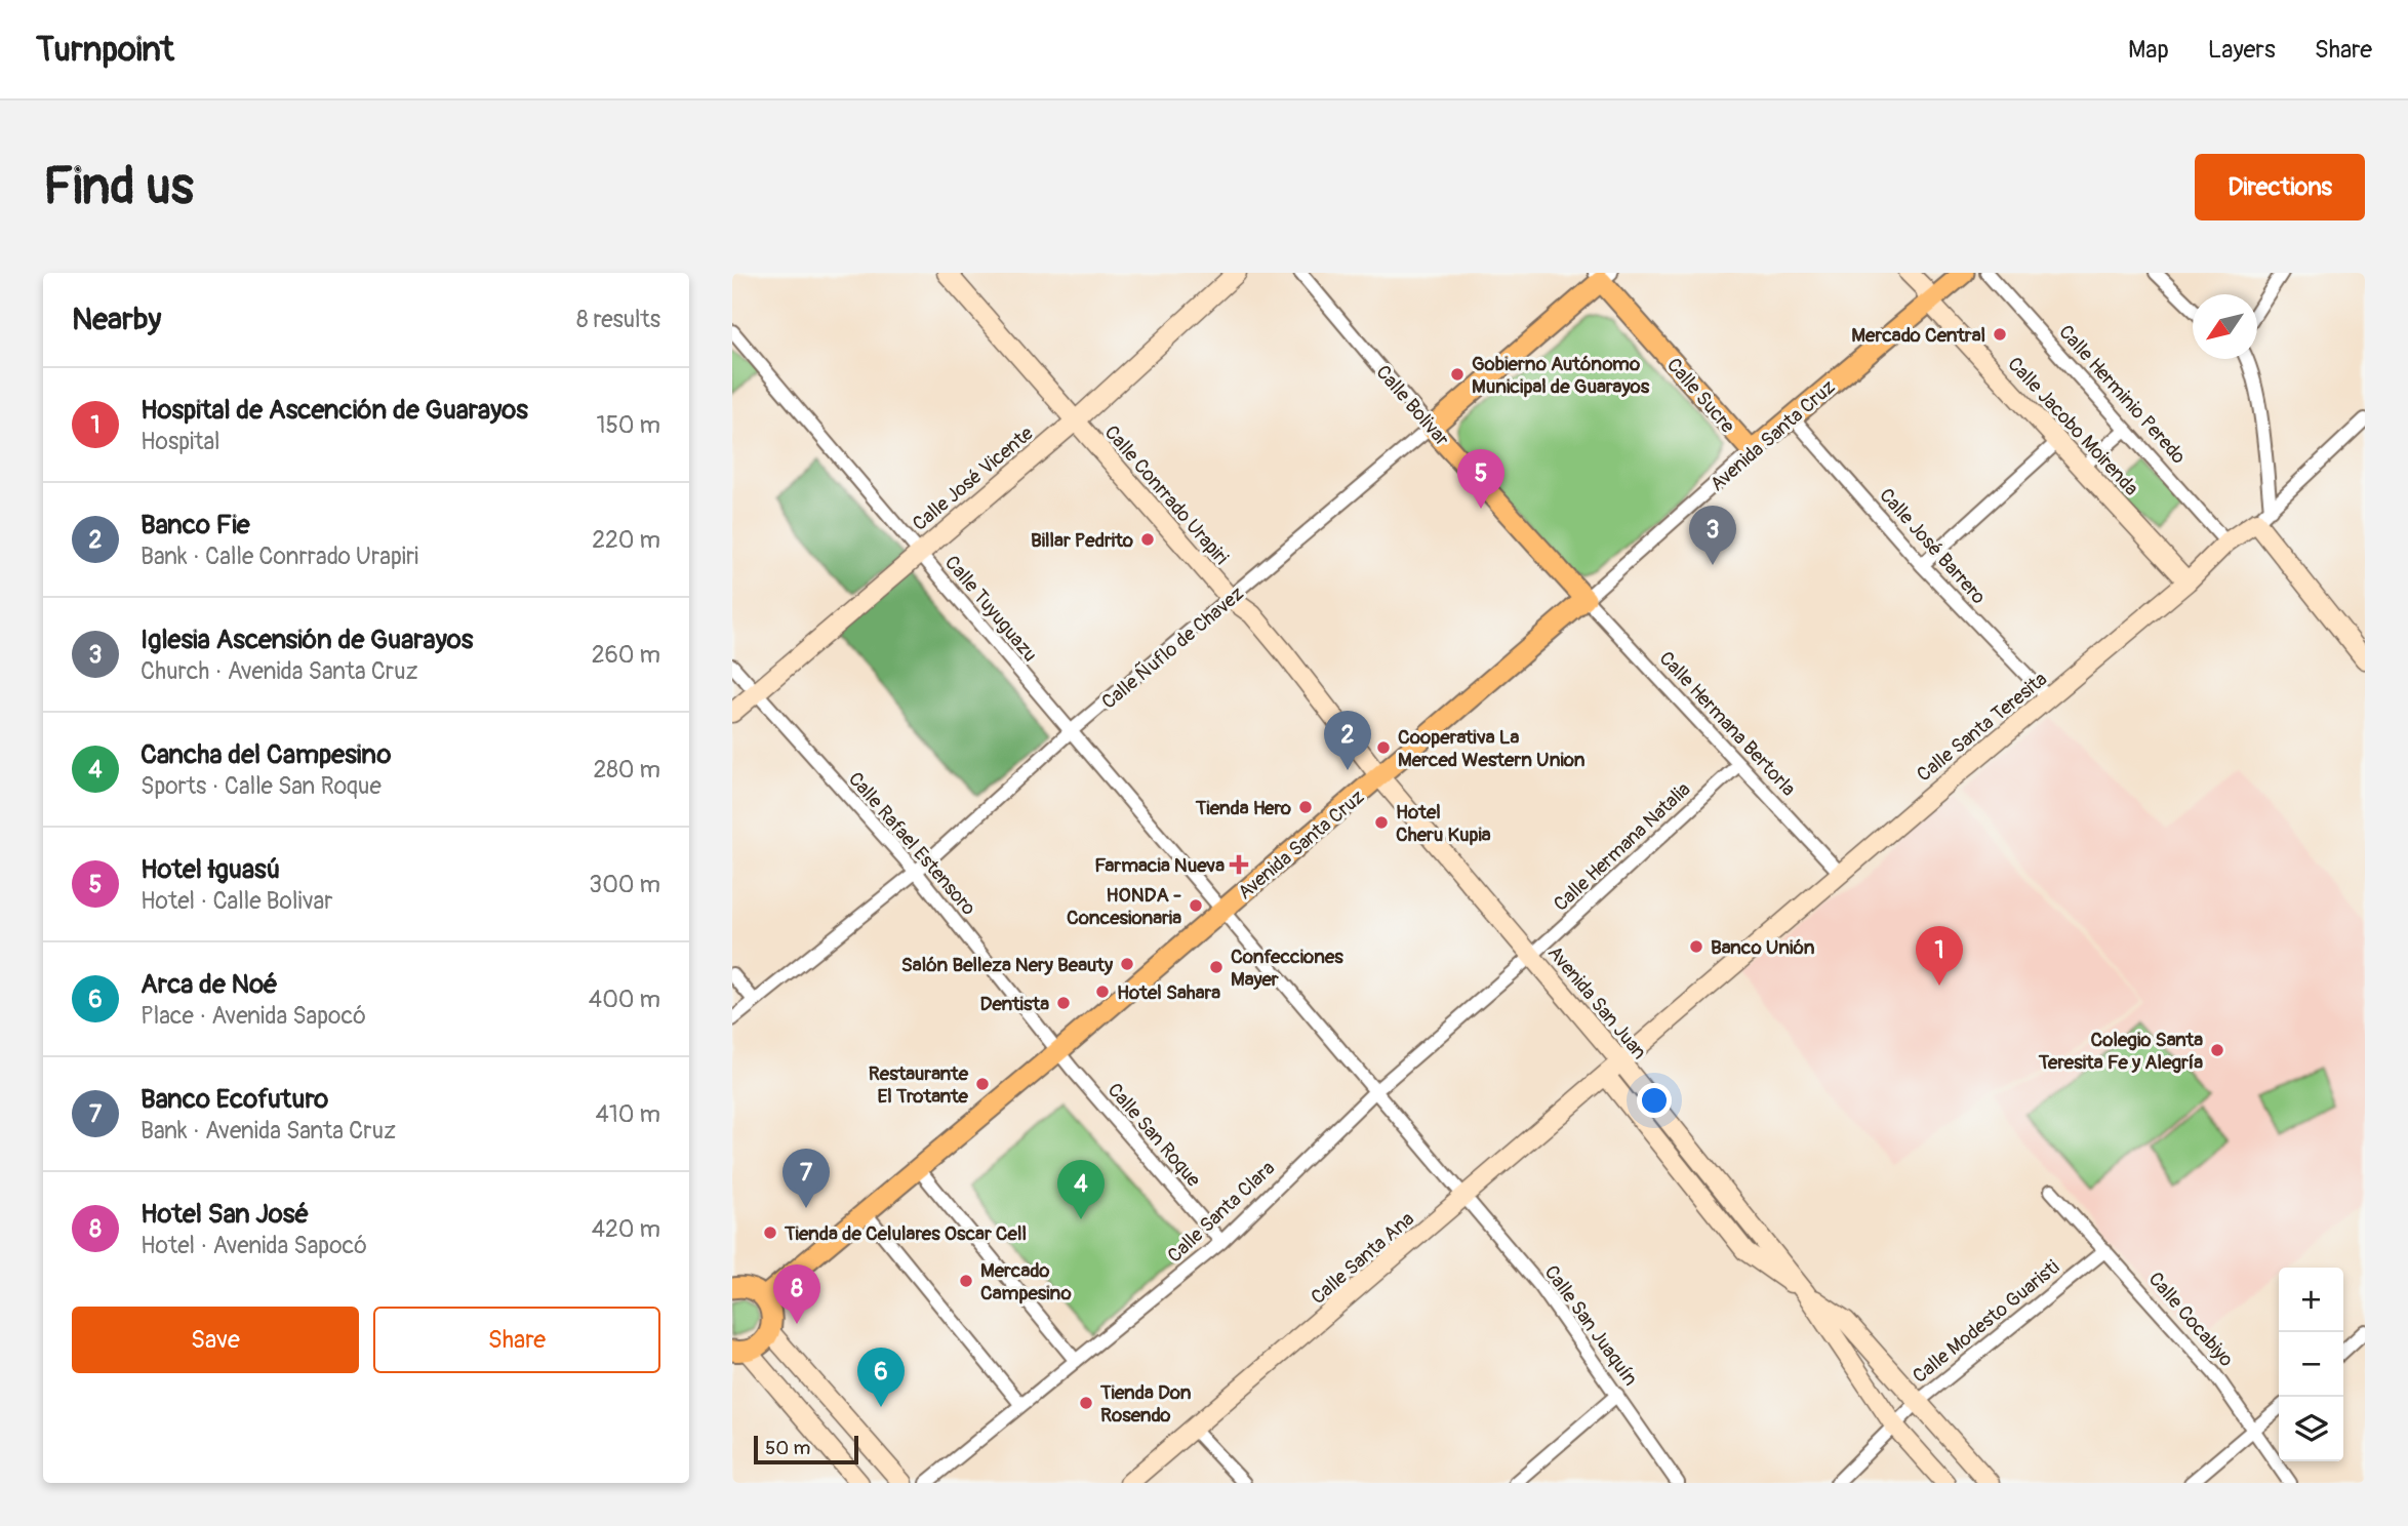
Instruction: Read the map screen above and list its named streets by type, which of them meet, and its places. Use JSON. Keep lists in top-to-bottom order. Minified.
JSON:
{"streets":{"main road":["Calle Sucre","Calle Bolivar","Avenida Santa Cruz","Calle Ñuflo de Chavez"],"street":["Calle Herminio Peredo","Calle Jacobo Moirenda","Calle José Vicente","Calle Conrrado Urapiri","Calle José Barrero","Calle Tuyuguazu","Calle Hermana Bertorla","Calle Santa Teresita","Calle Rafael Estensoro","Calle Hermana Natalia","Avenida San Juan","Calle San Roque","Calle Santa Clara","Calle Santa Ana","Calle Cocabiyo","Calle Modesto Guaristi","Calle San Juaquín"]},"crossings":[["Calle Herminio Peredo","Calle Santa Teresita"],["Calle Sucre","Avenida Santa Cruz"],["Calle Sucre","Calle Ñuflo de Chavez"],["Calle Bolivar","Avenida Santa Cruz"],["Calle Bolivar","Calle Ñuflo de Chavez"],["Calle Bolivar","Calle Hermana Bertorla"],["Calle Jacobo Moirenda","Avenida Santa Cruz"],["Calle Jacobo Moirenda","Calle Santa Teresita"],["Avenida Santa Cruz","Calle Conrrado Urapiri"],["Avenida Santa Cruz","Calle José Barrero"],["Avenida Santa Cruz","Calle Tuyuguazu"],["Avenida Santa Cruz","Calle Hermana Bertorla"],["Avenida Santa Cruz","Calle Rafael Estensoro"],["Avenida Santa Cruz","Avenida San Juan"],["Avenida Santa Cruz","Calle San Roque"],["Calle José Vicente","Calle Conrrado Urapiri"],["Calle José Vicente","Calle Tuyuguazu"],["Calle José Vicente","Calle Rafael Estensoro"],["Calle Conrrado Urapiri","Calle Ñuflo de Chavez"],["Calle Conrrado Urapiri","Avenida San Juan"],["Calle José Barrero","Calle Santa Teresita"],["Calle Tuyuguazu","Calle Ñuflo de Chavez"],["Calle Tuyuguazu","Calle Santa Clara"],["Calle Tuyuguazu","Calle San Juaquín"],["Calle Ñuflo de Chavez","Calle Rafael Estensoro"],["Calle Hermana Bertorla","Calle Santa Teresita"],["Calle Hermana Bertorla","Calle Hermana Natalia"],["Calle Santa Teresita","Avenida San Juan"],["Calle Santa Teresita","Calle Santa Ana"],["Calle Rafael Estensoro","Calle San Roque"],["Calle Hermana Natalia","Avenida San Juan"],["Calle Hermana Natalia","Calle Santa Clara"],["Avenida San Juan","Calle Santa Clara"],["Avenida San Juan","Calle Santa Ana"],["Avenida San Juan","Calle Modesto Guaristi"],["Calle San Roque","Calle Santa Clara"],["Calle Santa Clara","Calle San Juaquín"],["Calle Santa Ana","Calle San Juaquín"],["Calle Cocabiyo","Calle Modesto Guaristi"]],"places":{"other":["Mercado Central","Gobierno Autónomo Municipal de Guarayos","Billar Pedrito","Cooperativa La Merced Western Union","Tienda Hero","Hotel Cheru Kupia","HONDA - Concesionaria","Banco Unión","Salón Belleza Nery Beauty","Confecciones Mayer","Hotel Sahara","Dentista","Colegio Santa Teresita Fe y Alegría","Restaurante El Trotante","Tienda de Celulares Oscar Cell","Mercado Campesino","Tienda Don Rosendo"],"health":["Farmacia Nueva"]},"scale_bar":"50 m","north":"bottom left","page":{"header":"Turnpoint","nav":["Map","Layers","Share"],"buttons":["Directions",["Save","Share"]],"title":"Find us","heading":["Nearby","8 results"],"list":[{"mark":"1","name":"Hospital de Ascención de Guarayos","note":"Hospital","value":"150 m"},{"mark":"2","name":"Banco Fie","note":"Bank · Calle Conrrado Urapiri","value":"220 m"},{"mark":"3","name":"Iglesia Ascensión de Guarayos","note":"Church · Avenida Santa Cruz","value":"260 m"},{"mark":"4","name":"Cancha del Campesino","note":"Sports · Calle San Roque","value":"280 m"},{"mark":"5","name":"Hotel Ɨguasú","note":"Hotel · Calle Bolivar","value":"300 m"},{"mark":"6","name":"Arca de Noé","note":"Place · Avenida Sapocó","value":"400 m"},{"mark":"7","name":"Banco Ecofuturo","note":"Bank · Avenida Santa Cruz","value":"410 m"},{"mark":"8","name":"Hotel San José","note":"Hotel · Avenida Sapocó","value":"420 m"}],"pins":["5","3","2","1","7","4","8","6"],"map_buttons":["+","−"],"scale":"50 m"}}
